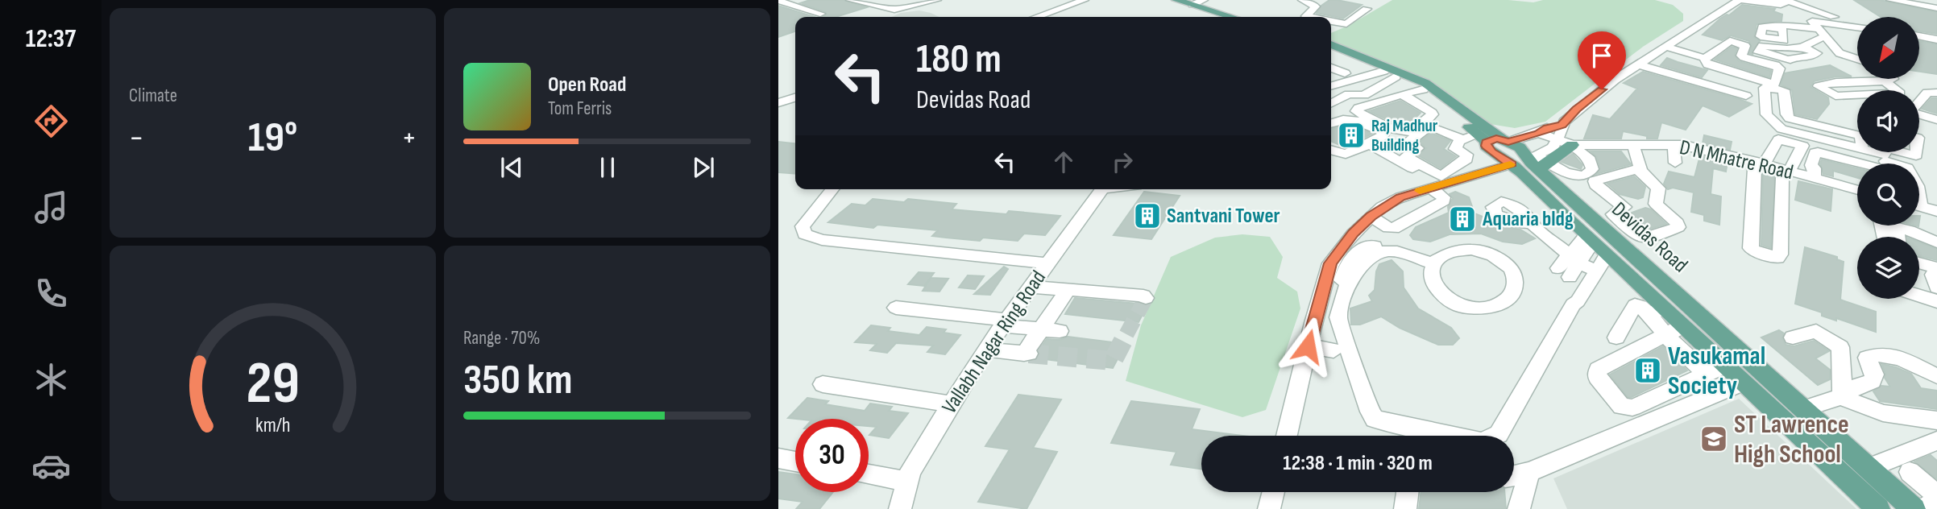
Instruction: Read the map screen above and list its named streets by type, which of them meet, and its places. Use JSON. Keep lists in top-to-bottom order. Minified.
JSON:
{"streets":{"main road":["Devidas Road"],"street":["D N Mhatre Road","Vallabh Nagar Ring Road"]},"places":{"building":["Raj Madhur Building","Santvani Tower","Aquaria bldg","Vasukamal Society"],"school or university":["ST Lawrence High School"]},"north":"bottom left","page":{"tabs":"12:37","tile":["Climate",["Range · 70%","350 km"]],"turn":["180 m","Devidas Road"],"song":["Open Road","Tom Ferris"],"heat":["−","19°","+"],"limit":"30","trip":"12:38 · 1 min · 320 m","gauge":["29","km/h"]}}
